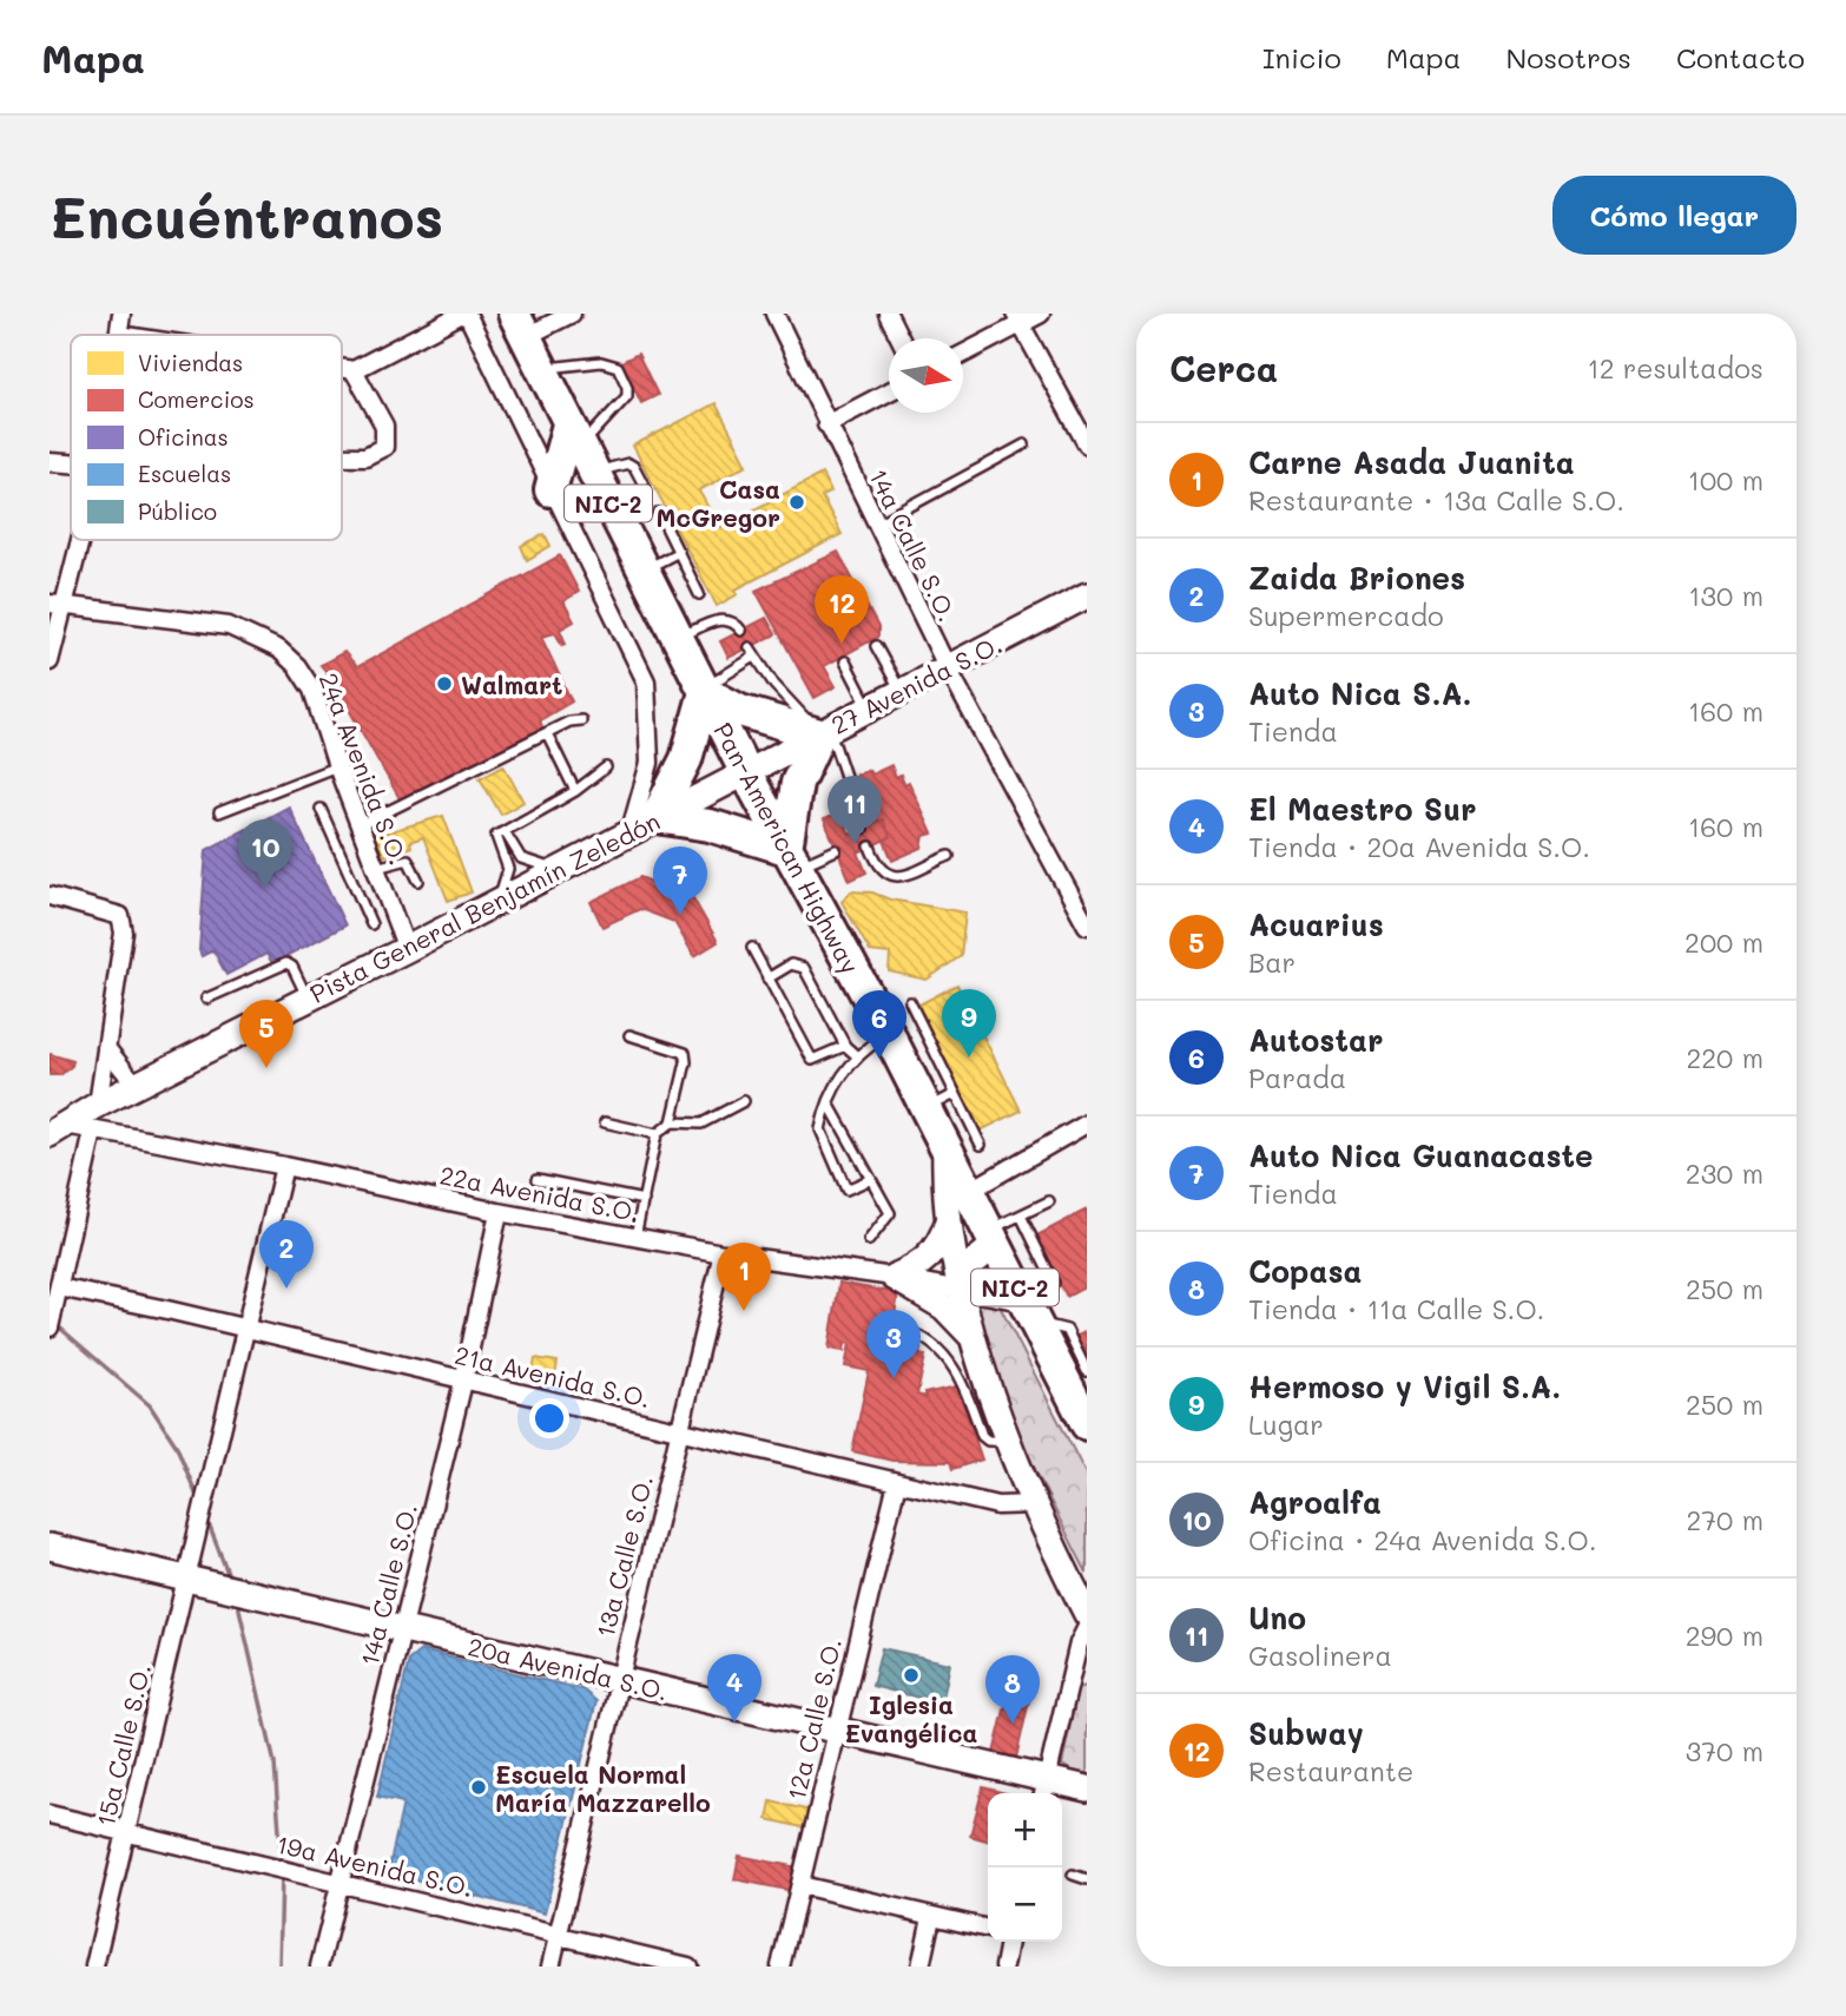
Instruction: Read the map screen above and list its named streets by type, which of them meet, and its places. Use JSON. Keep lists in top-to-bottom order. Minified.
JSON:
{"streets":{"highway":["NIC-2","Pan-American Highway"],"street":["14a Calle S.O.","27 Avenida S.O.","24a Avenida S.O.","Pista General Benjamín Zeledón","22a Avenida S.O.","21a Avenida S.O.","13a Calle S.O.","20a Avenida S.O.","12a Calle S.O.","15a Calle S.O.","19a Avenida S.O."]},"crossings":[["14a Calle S.O.","27 Avenida S.O."],["14a Calle S.O.","22a Avenida S.O."],["14a Calle S.O.","21a Avenida S.O."],["14a Calle S.O.","20a Avenida S.O."],["14a Calle S.O.","19a Avenida S.O."],["27 Avenida S.O.","Pan-American Highway"],["27 Avenida S.O.","Pista General Benjamín Zeledón"],["24a Avenida S.O.","Pista General Benjamín Zeledón"],["Pan-American Highway","Pista General Benjamín Zeledón"],["Pan-American Highway","22a Avenida S.O."],["Pista General Benjamín Zeledón","22a Avenida S.O."],["22a Avenida S.O.","13a Calle S.O."],["21a Avenida S.O.","13a Calle S.O."],["21a Avenida S.O.","12a Calle S.O."],["21a Avenida S.O.","15a Calle S.O."],["13a Calle S.O.","20a Avenida S.O."],["13a Calle S.O.","19a Avenida S.O."],["20a Avenida S.O.","12a Calle S.O."],["20a Avenida S.O.","15a Calle S.O."],["15a Calle S.O.","19a Avenida S.O."]],"places":["Casa McGregor","Walmart","Iglesia Evangélica","Escuela Normal María Mazzarello"],"legend":["Viviendas","Comercios","Oficinas","Escuelas","Público"],"north":"right","page":{"header":"Mapa","nav":["Inicio","Mapa","Nosotros","Contacto"],"buttons":"Cómo llegar","title":"Encuéntranos","heading":["Cerca","12 resultados"],"list":[{"mark":"1","name":"Carne Asada Juanita","note":"Restaurante · 13a Calle S.O.","value":"100 m"},{"mark":"2","name":"Zaida Briones","note":"Supermercado","value":"130 m"},{"mark":"3","name":"Auto Nica S.A.","note":"Tienda","value":"160 m"},{"mark":"4","name":"El Maestro Sur","note":"Tienda · 20a Avenida S.O.","value":"160 m"},{"mark":"5","name":"Acuarius","note":"Bar","value":"200 m"},{"mark":"6","name":"Autostar","note":"Parada","value":"220 m"},{"mark":"7","name":"Auto Nica Guanacaste","note":"Tienda","value":"230 m"},{"mark":"8","name":"Copasa","note":"Tienda · 11a Calle S.O.","value":"250 m"},{"mark":"9","name":"Hermoso y Vigil S.A.","note":"Lugar","value":"250 m"},{"mark":"10","name":"Agroalfa","note":"Oficina · 24a Avenida S.O.","value":"270 m"},{"mark":"11","name":"Uno","note":"Gasolinera","value":"290 m"},{"mark":"12","name":"Subway","note":"Restaurante","value":"370 m"}],"pins":["12","11","10","7","9","6","5","2","1","3","4","8"],"map_buttons":["+","−"]}}
